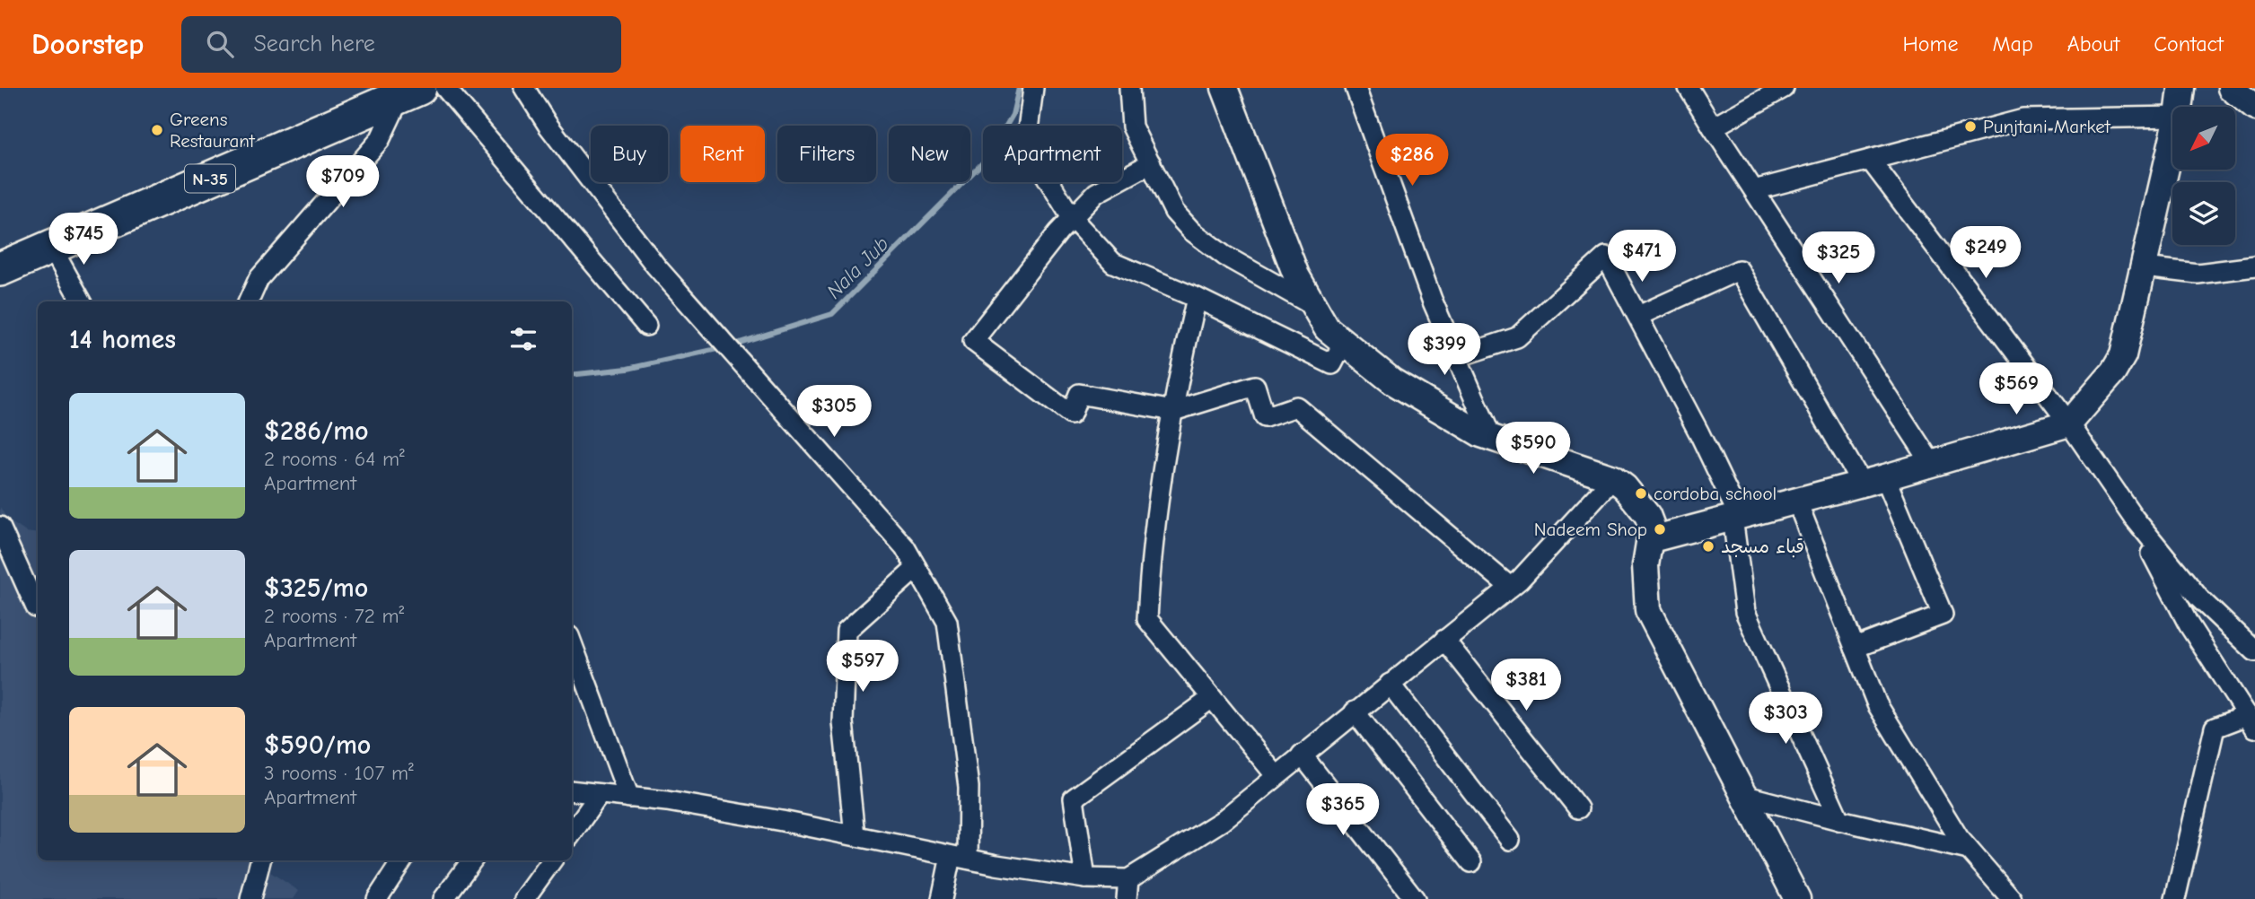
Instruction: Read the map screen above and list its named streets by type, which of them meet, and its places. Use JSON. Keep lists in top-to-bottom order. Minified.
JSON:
{"streets":{"highway":["N-35"]},"water":["Nala Jub"],"places":["Punjtani Market","Greens Restaurant","cordoba school","Nadeem Shop","قباء مسجد"],"north":"bottom left","page":{"header":"Doorstep","search":"Search here","nav":["Home","Map","About","Contact"],"chip":["Buy","Rent","Filters","New","Apartment"],"price":["$286","$709","$745","$249","$471","$325","$399","$569","$305","$590","$597","$381","$303","$365"],"heading":"14 homes","list":[{"name":"$286/mo","note":"2 rooms · 64 m² · Apartment"},{"name":"$325/mo","note":"2 rooms · 72 m² · Apartment"},{"name":"$590/mo","note":"3 rooms · 107 m² · Apartment"}]}}
